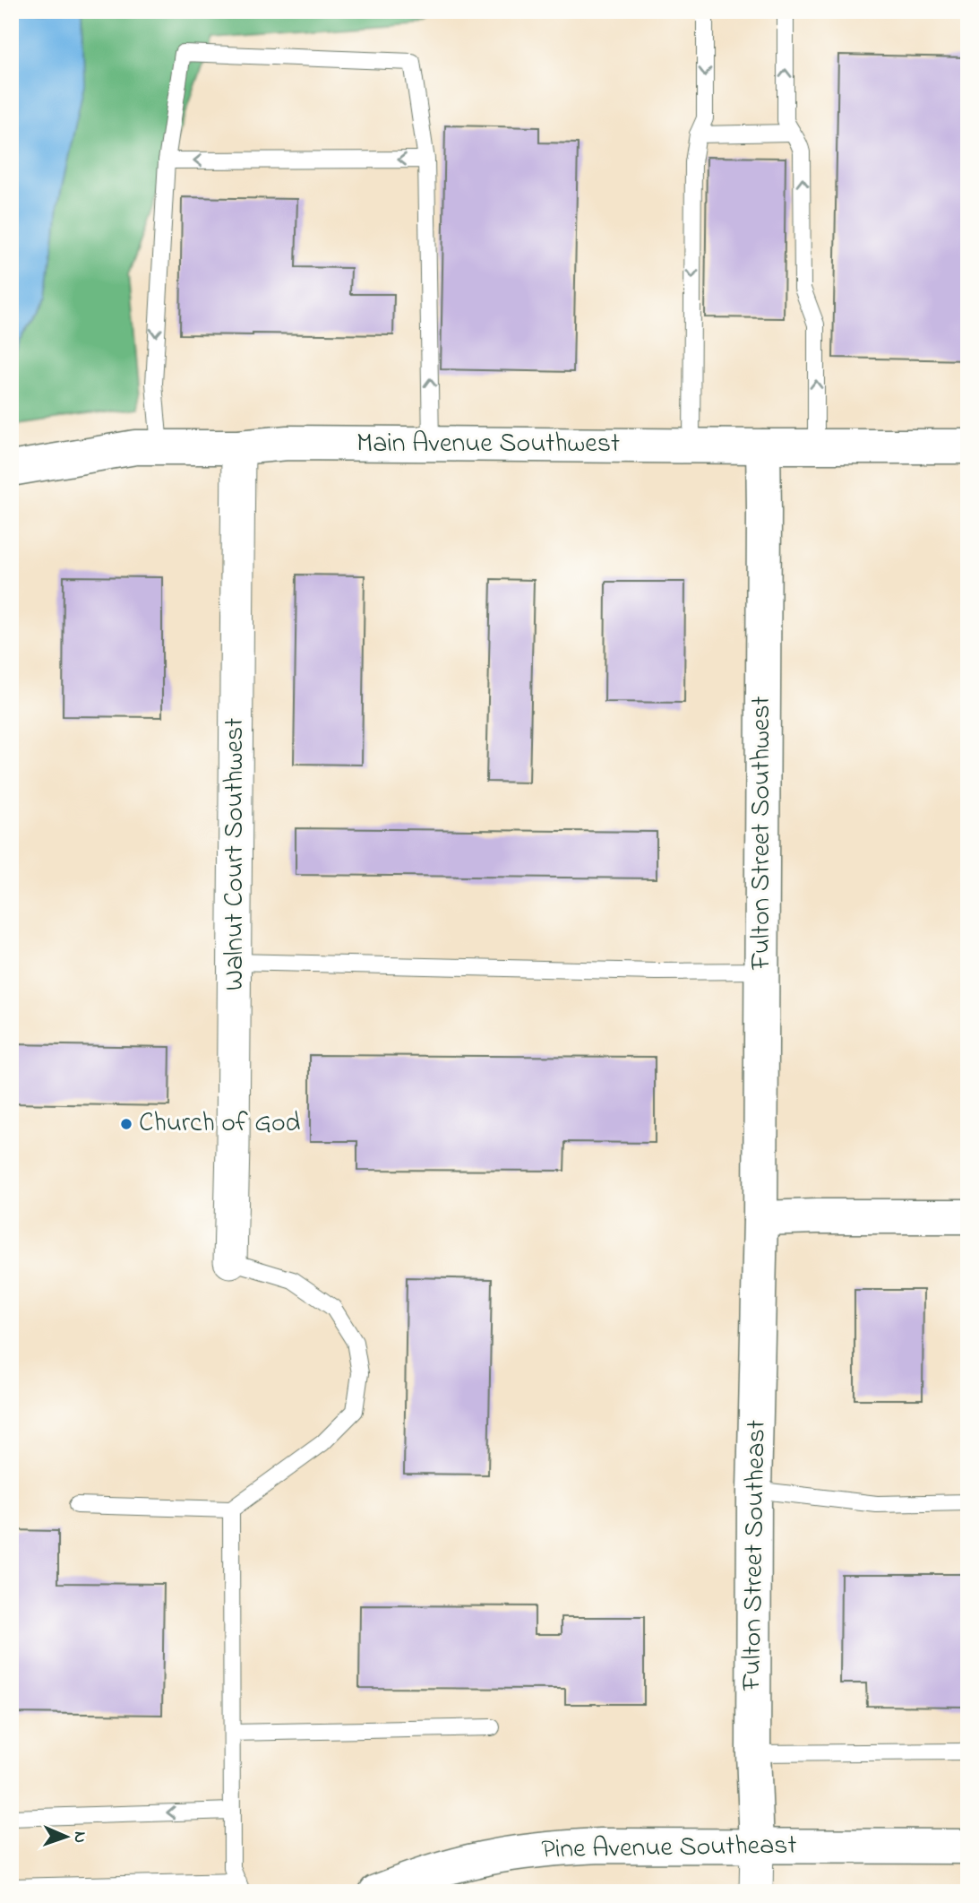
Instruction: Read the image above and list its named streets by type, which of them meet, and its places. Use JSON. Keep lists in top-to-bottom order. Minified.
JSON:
{"streets":{"street":["Main Avenue Southwest","Fulton Street Southwest","Walnut Court Southwest","Fulton Street Southeast","Pine Avenue Southeast"]},"crossings":[["Main Avenue Southwest","Fulton Street Southwest"],["Main Avenue Southwest","Walnut Court Southwest"],["Fulton Street Southwest","Fulton Street Southeast"],["Fulton Street Southeast","Pine Avenue Southeast"]],"places":["Church of God"],"north":"right"}
